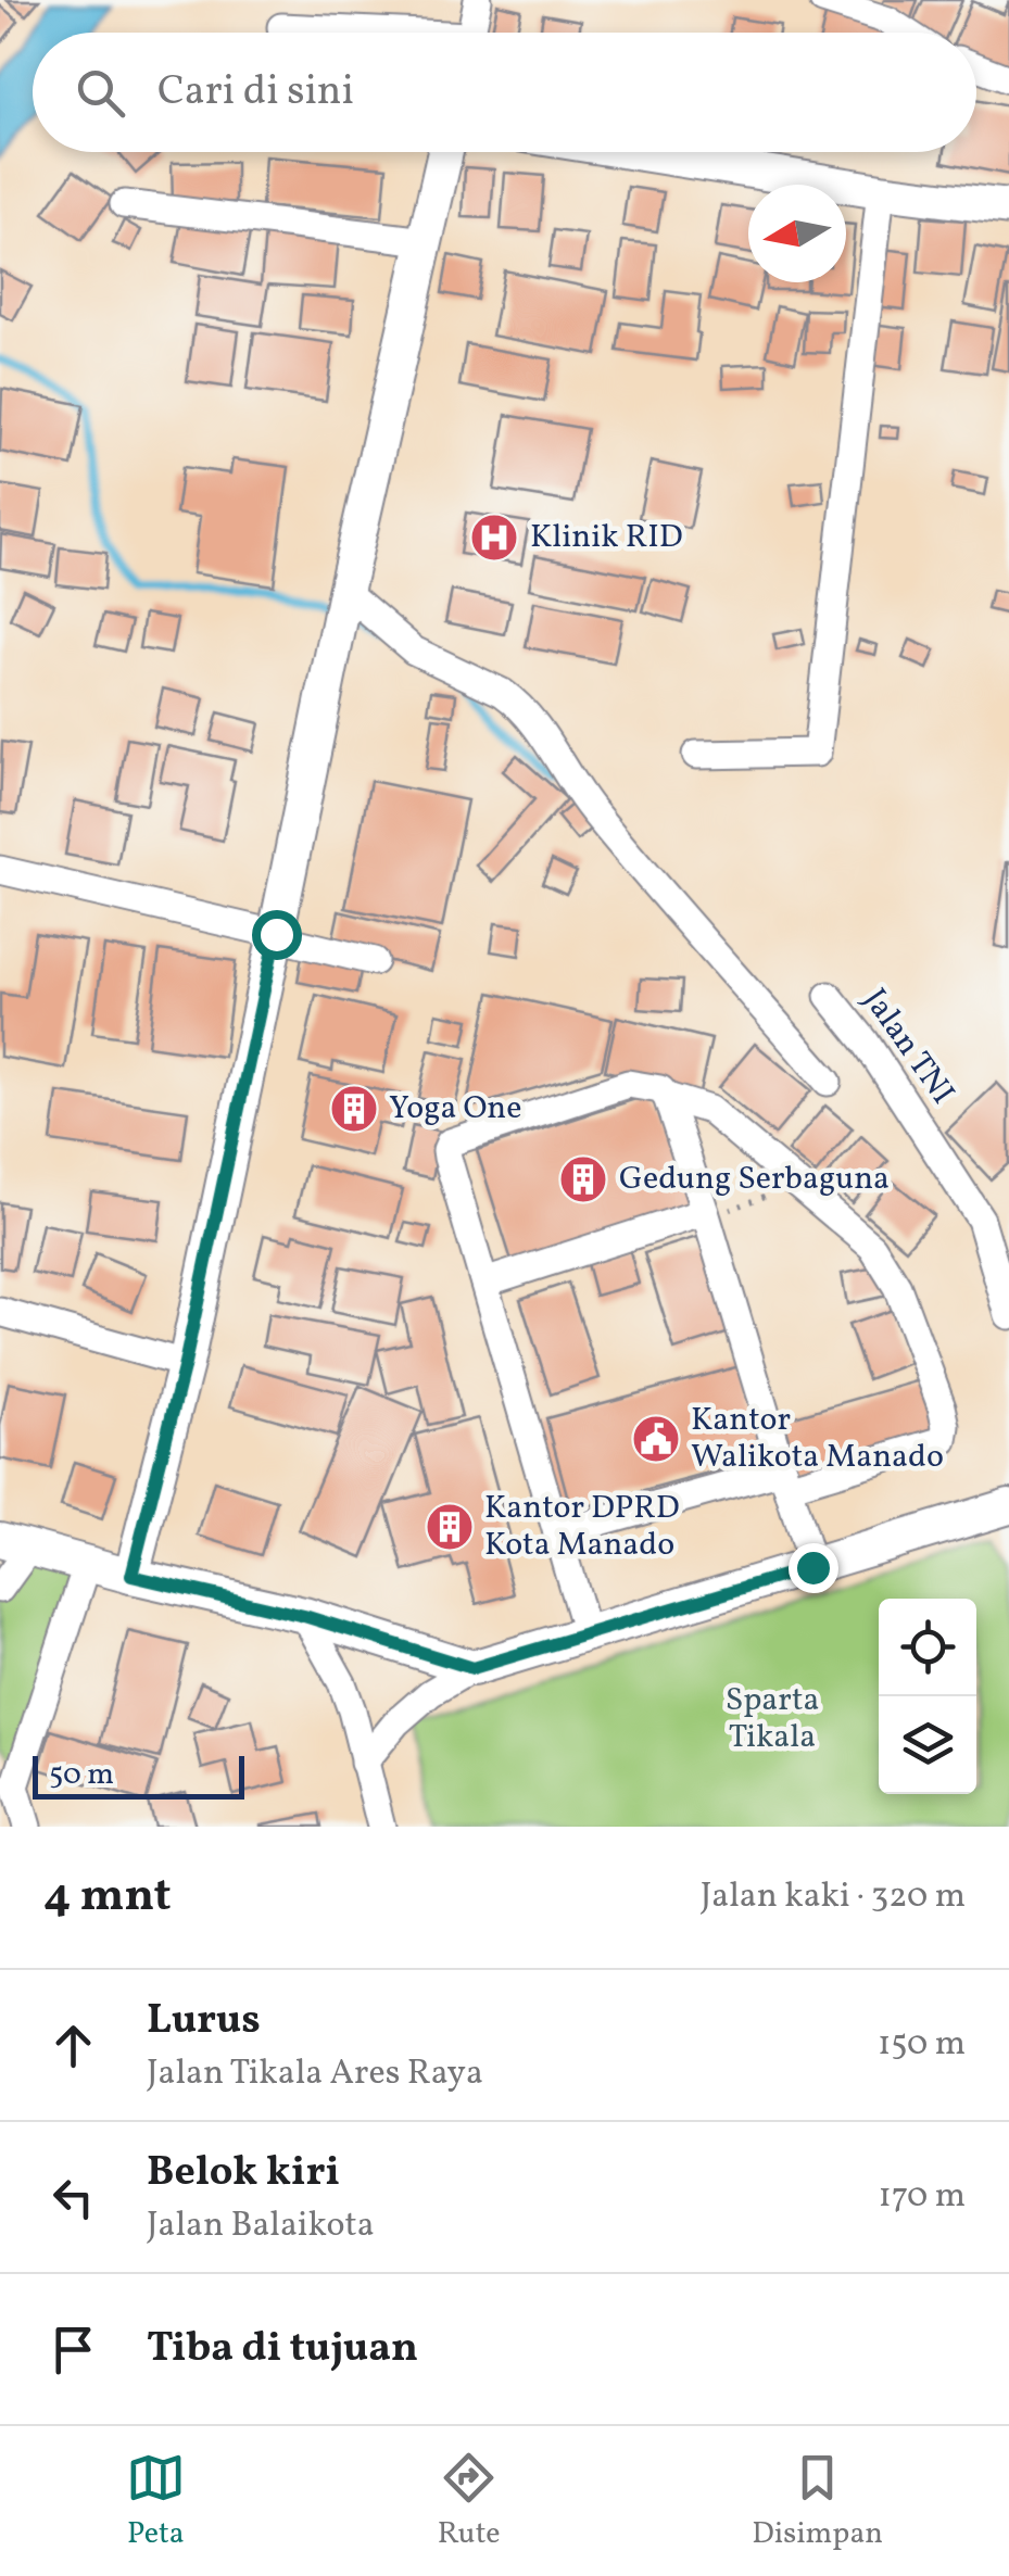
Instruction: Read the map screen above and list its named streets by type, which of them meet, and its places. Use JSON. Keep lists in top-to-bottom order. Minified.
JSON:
{"streets":{"street":["Jalan TNI"]},"parks":["Sparta Tikala"],"places":{"hospital":["Klinik RID"],"building":["Yoga One","Gedung Serbaguna","Kantor DPRD Kota Manado"],"public building":["Kantor Walikota Manado"]},"scale_bar":"50 m","north":"left","page":{"search":"Cari di sini","scale":"50 m","heading":["4 mnt","Jalan kaki · 320 m"],"list":[["Lurus","Jalan Tikala Ares Raya","150 m"],["Belok kiri","Jalan Balaikota","170 m"],"Tiba di tujuan"],"nav":["Peta","Rute","Disimpan"]}}
